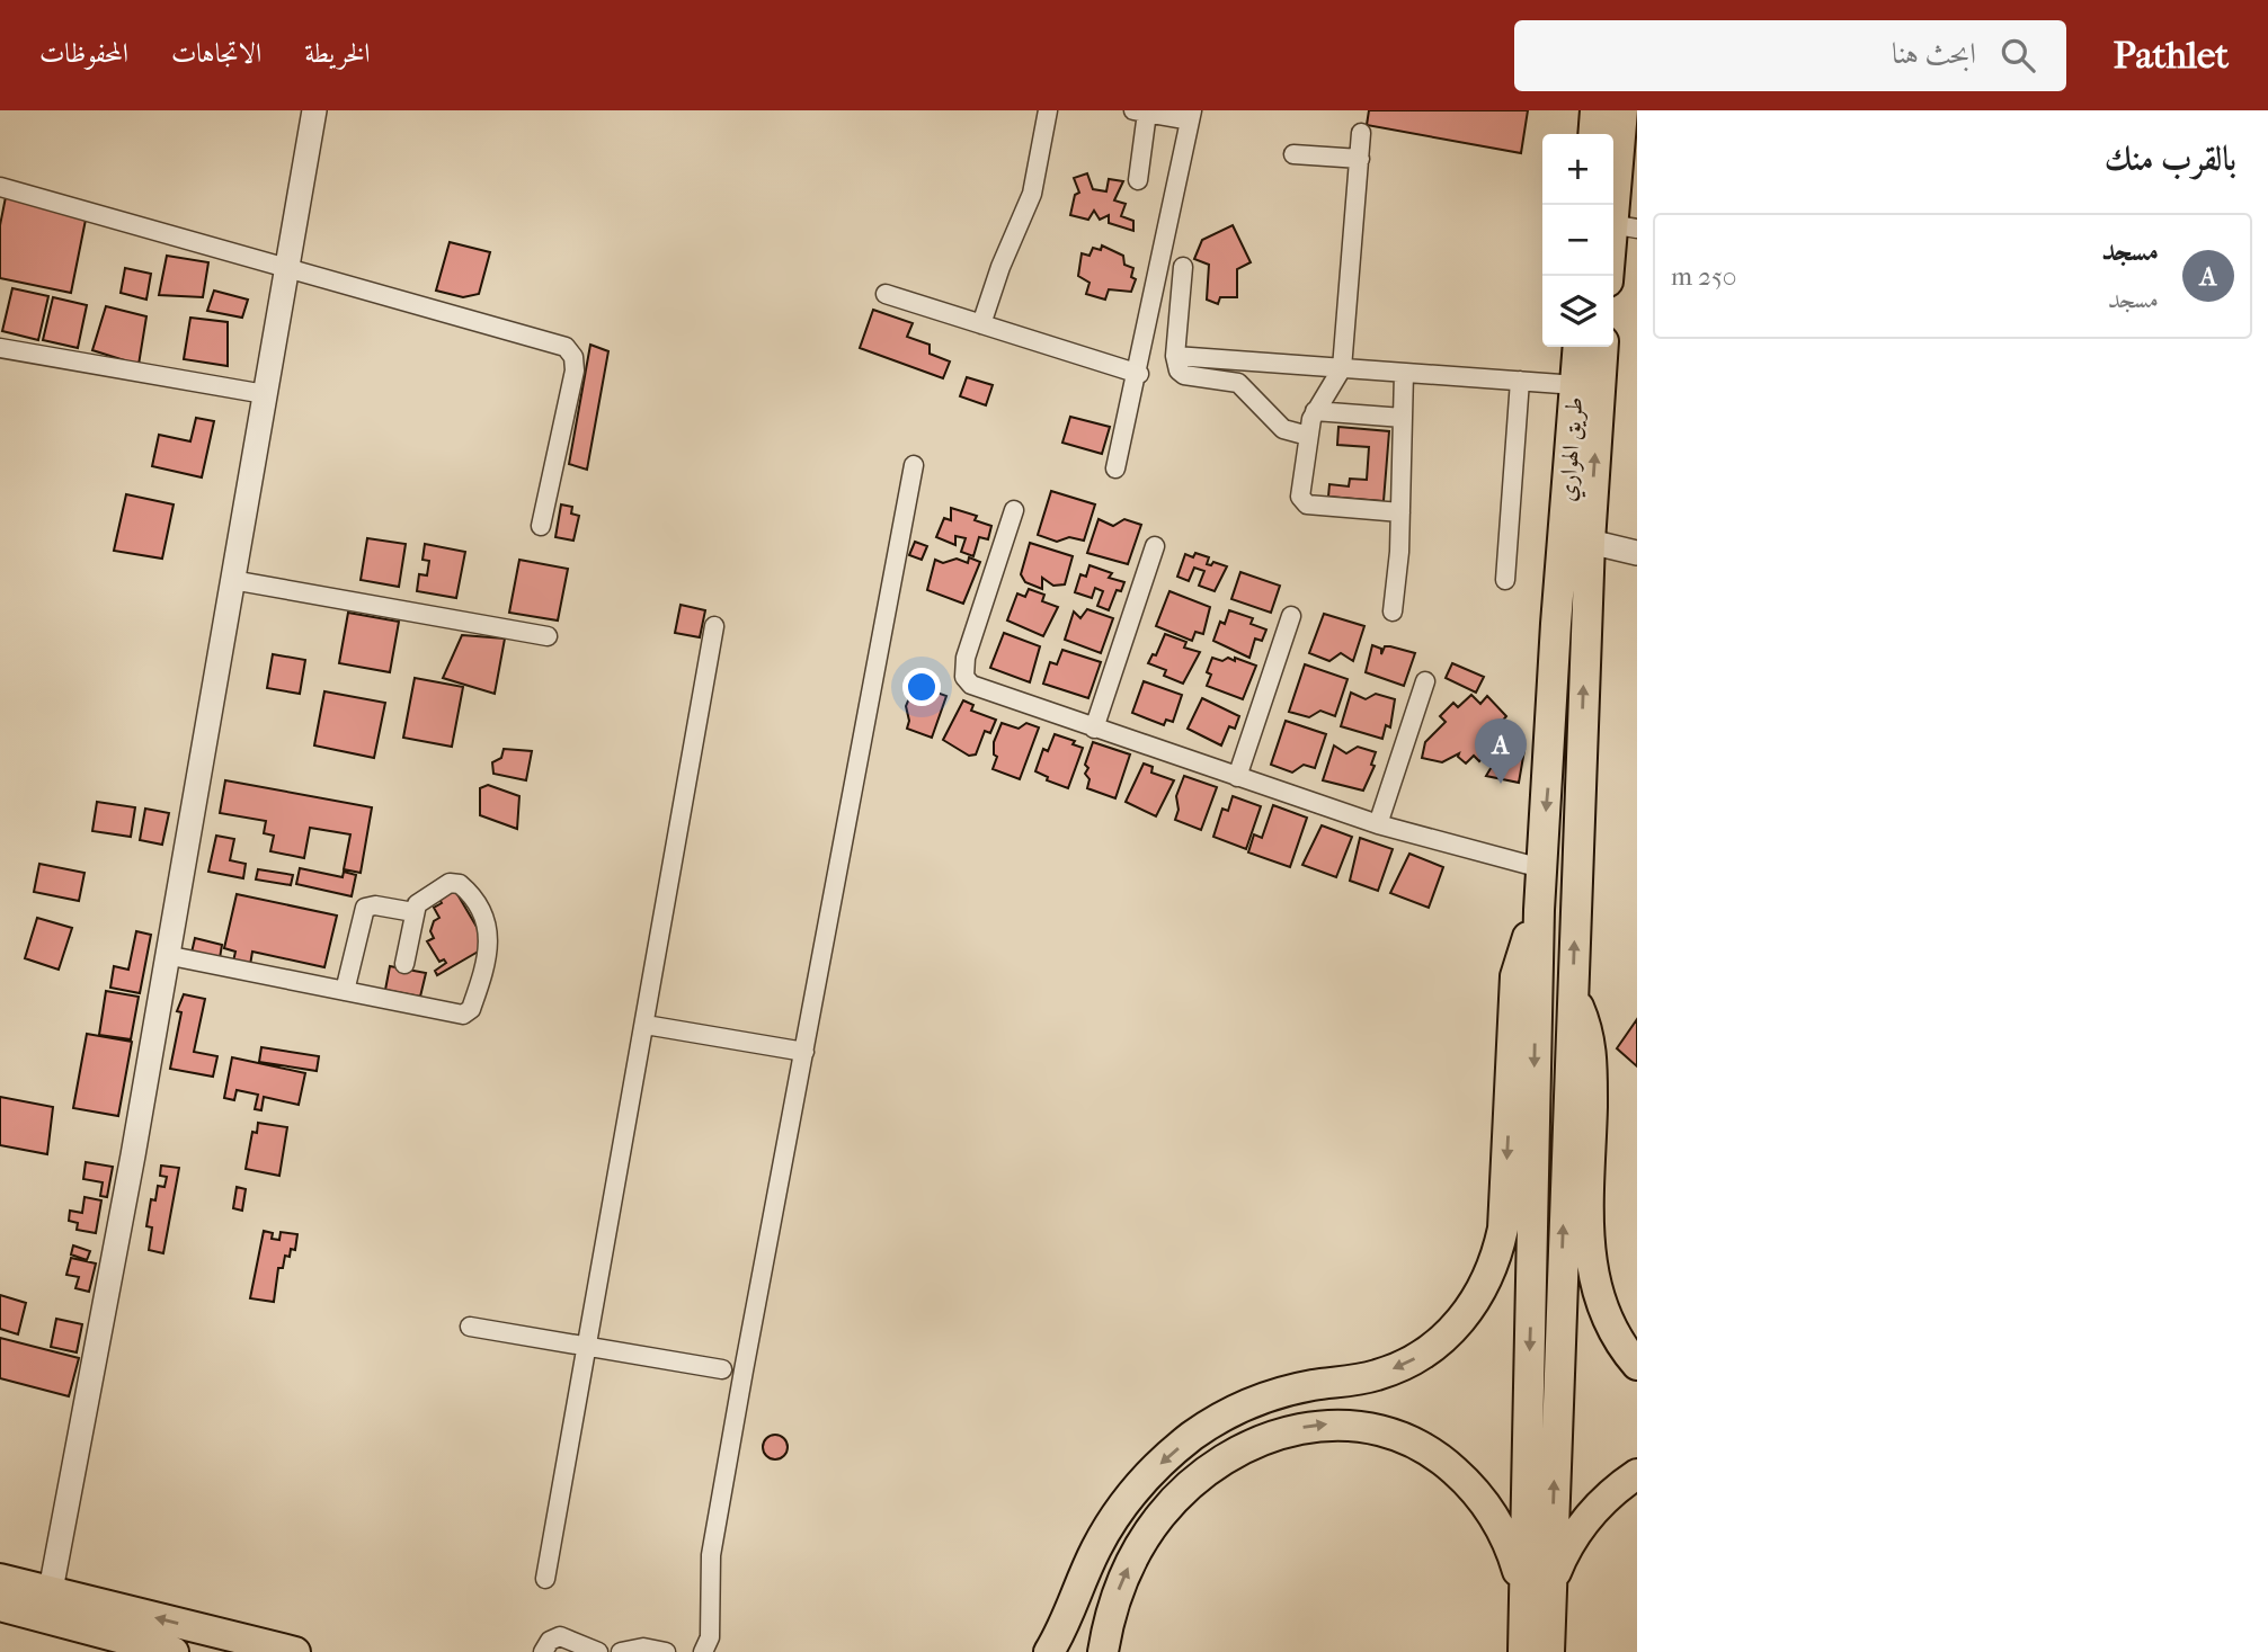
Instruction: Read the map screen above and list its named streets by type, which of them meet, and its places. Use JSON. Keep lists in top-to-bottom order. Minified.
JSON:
{"streets":{"highway":["طريق الهواري"]},"page":{"header":"Pathlet","search":"ابحث هنا","nav":["الخريطة","الاتجاهات","المحفوظات"],"heading":"بالقرب منك","map_buttons":["+","−"],"list":[{"mark":"A","name":"مسجد","note":"مسجد","value":"250 m"}],"pins":"A"}}
